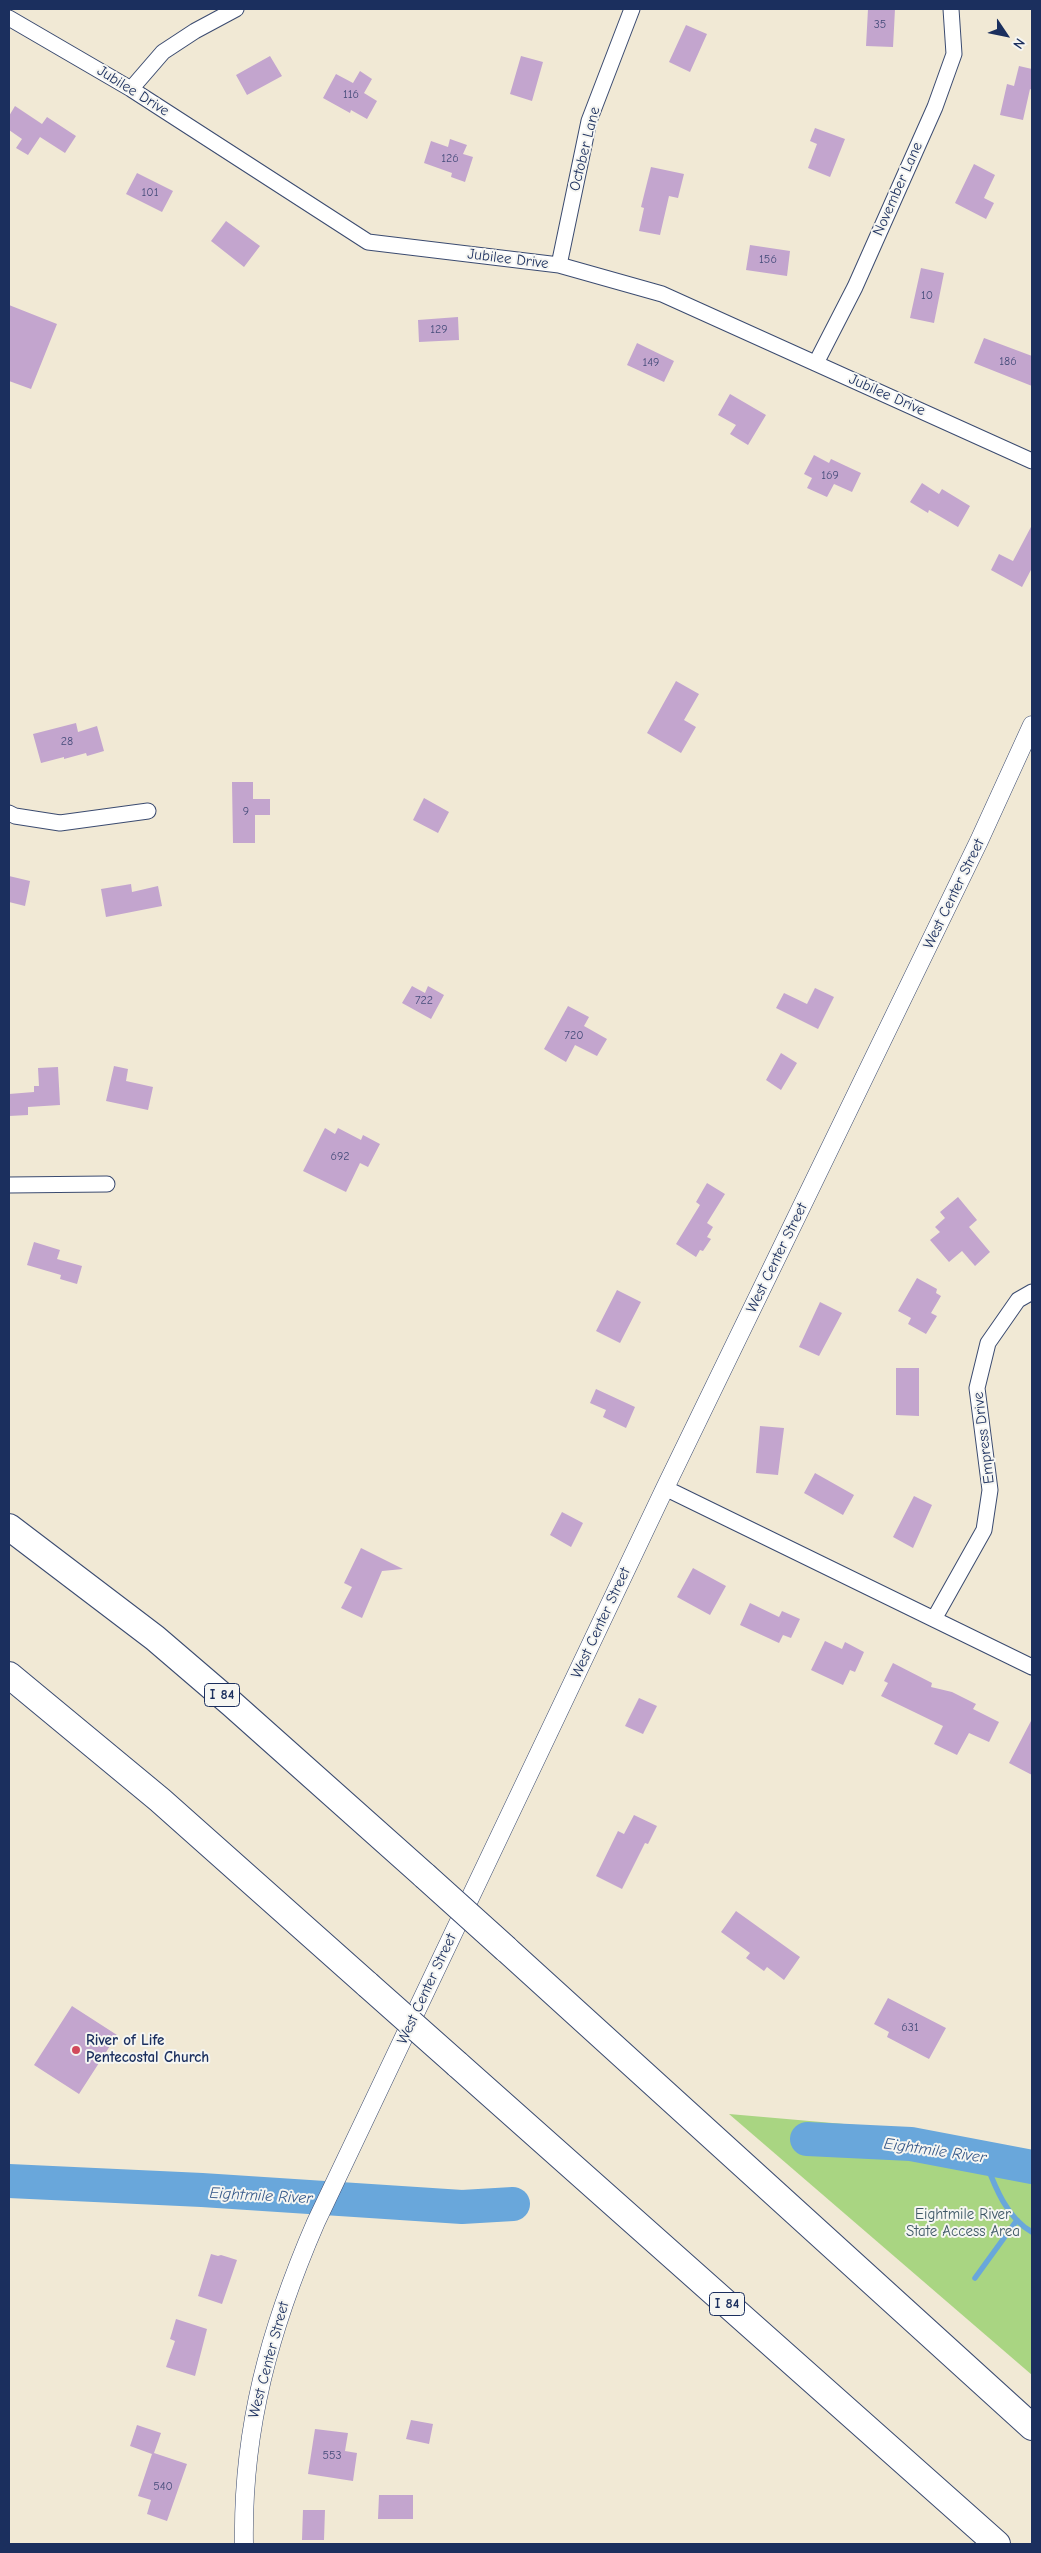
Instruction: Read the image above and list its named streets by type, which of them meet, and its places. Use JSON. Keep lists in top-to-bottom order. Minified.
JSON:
{"streets":{"highway":["I 84"],"street":["Jubilee Drive","October Lane","November Lane","West Center Street","Empress Drive"]},"crossings":[["Jubilee Drive","October Lane"],["Jubilee Drive","November Lane"]],"water":["Eightmile River"],"parks":["Eightmile River State Access Area"],"places":["River of Life Pentecostal Church"],"house_numbers":["35","116","126","101","156","10","129","186","149","169","28","9","722","720","692","631","553","540"],"north":"bottom right"}
